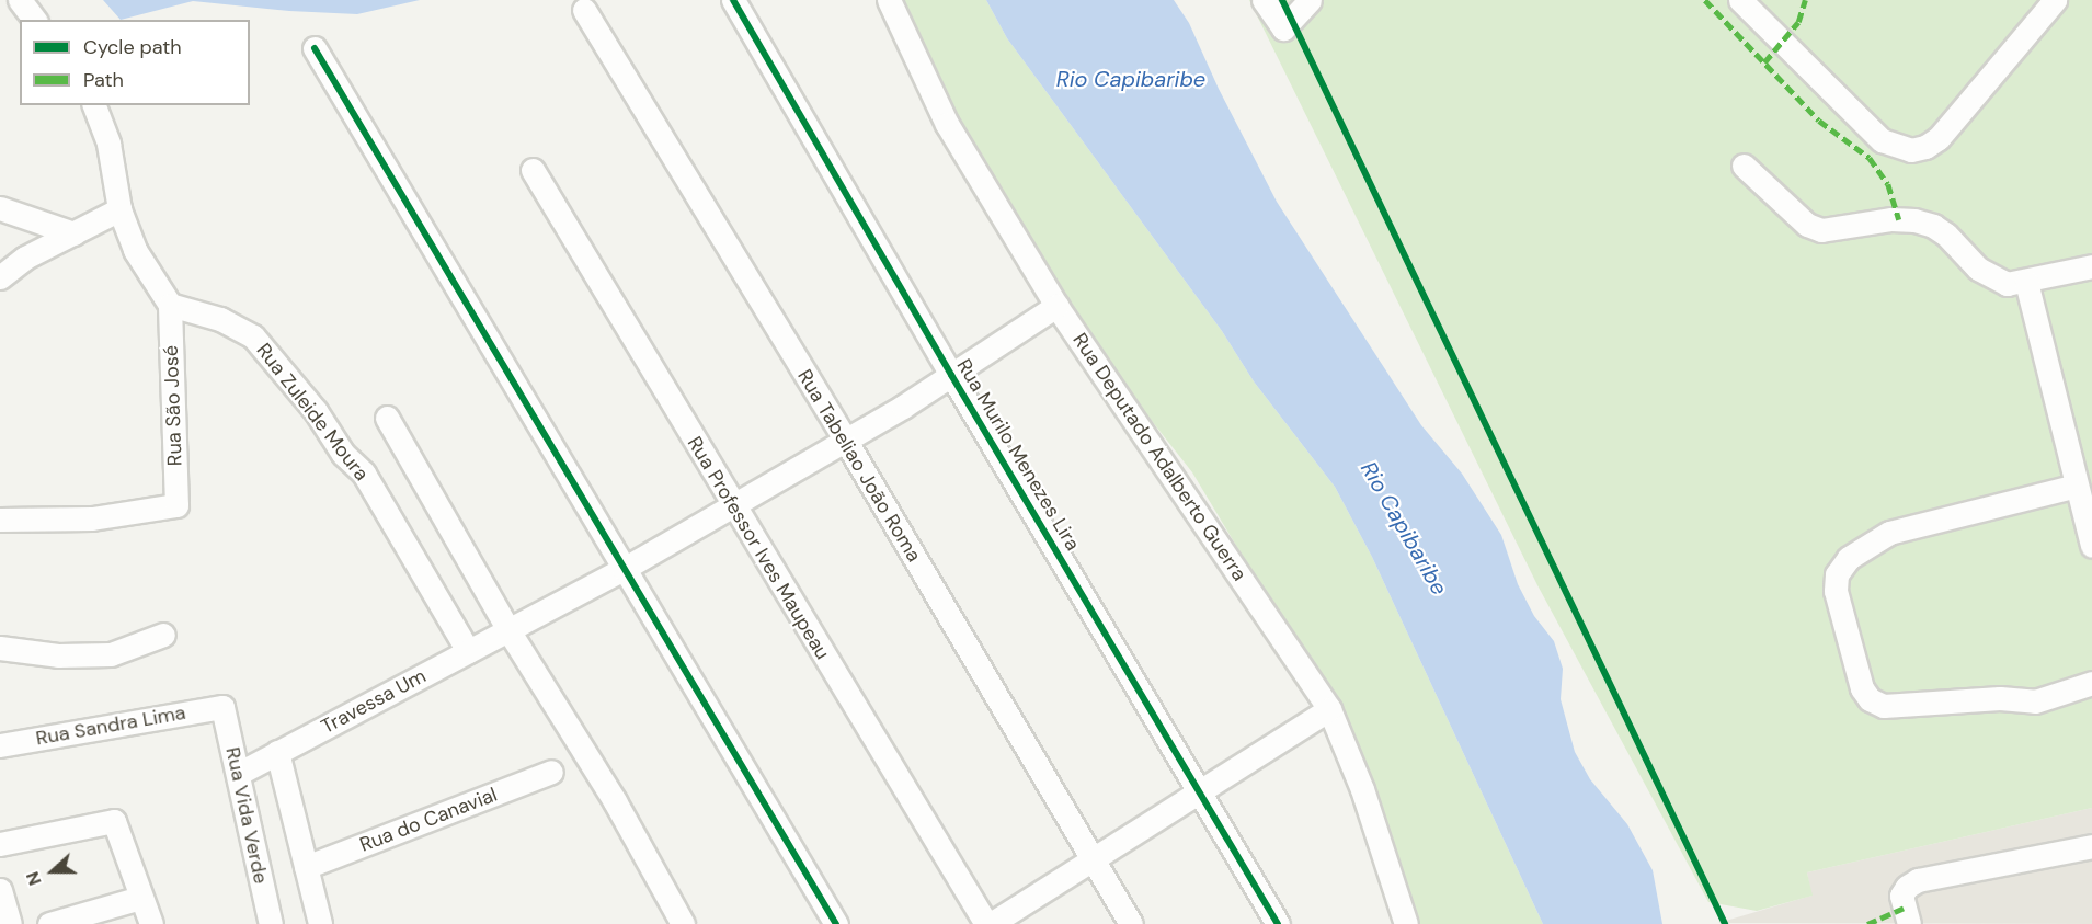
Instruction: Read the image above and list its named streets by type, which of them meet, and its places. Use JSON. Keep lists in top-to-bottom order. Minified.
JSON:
{"streets":{"street":["Rua São José","Rua Zuleide Moura","Rua Murilo Menezes Lira","Rua Deputado Adalberto Guerra","Rua Tabeliao João Roma","Rua Professor Ives Maupeau","Travessa Um","Rua Sandra Lima","Rua Vida Verde","Rua do Canavial"]},"crossings":[["Rua São José","Rua Zuleide Moura"],["Rua Zuleide Moura","Travessa Um"],["Rua Murilo Menezes Lira","Travessa Um"],["Rua Deputado Adalberto Guerra","Travessa Um"],["Rua Tabeliao João Roma","Travessa Um"],["Rua Professor Ives Maupeau","Travessa Um"],["Travessa Um","Rua Vida Verde"],["Rua Sandra Lima","Rua Vida Verde"]],"water":["Rio Capibaribe"],"legend":["Cycle path","Path"],"north":"left"}
